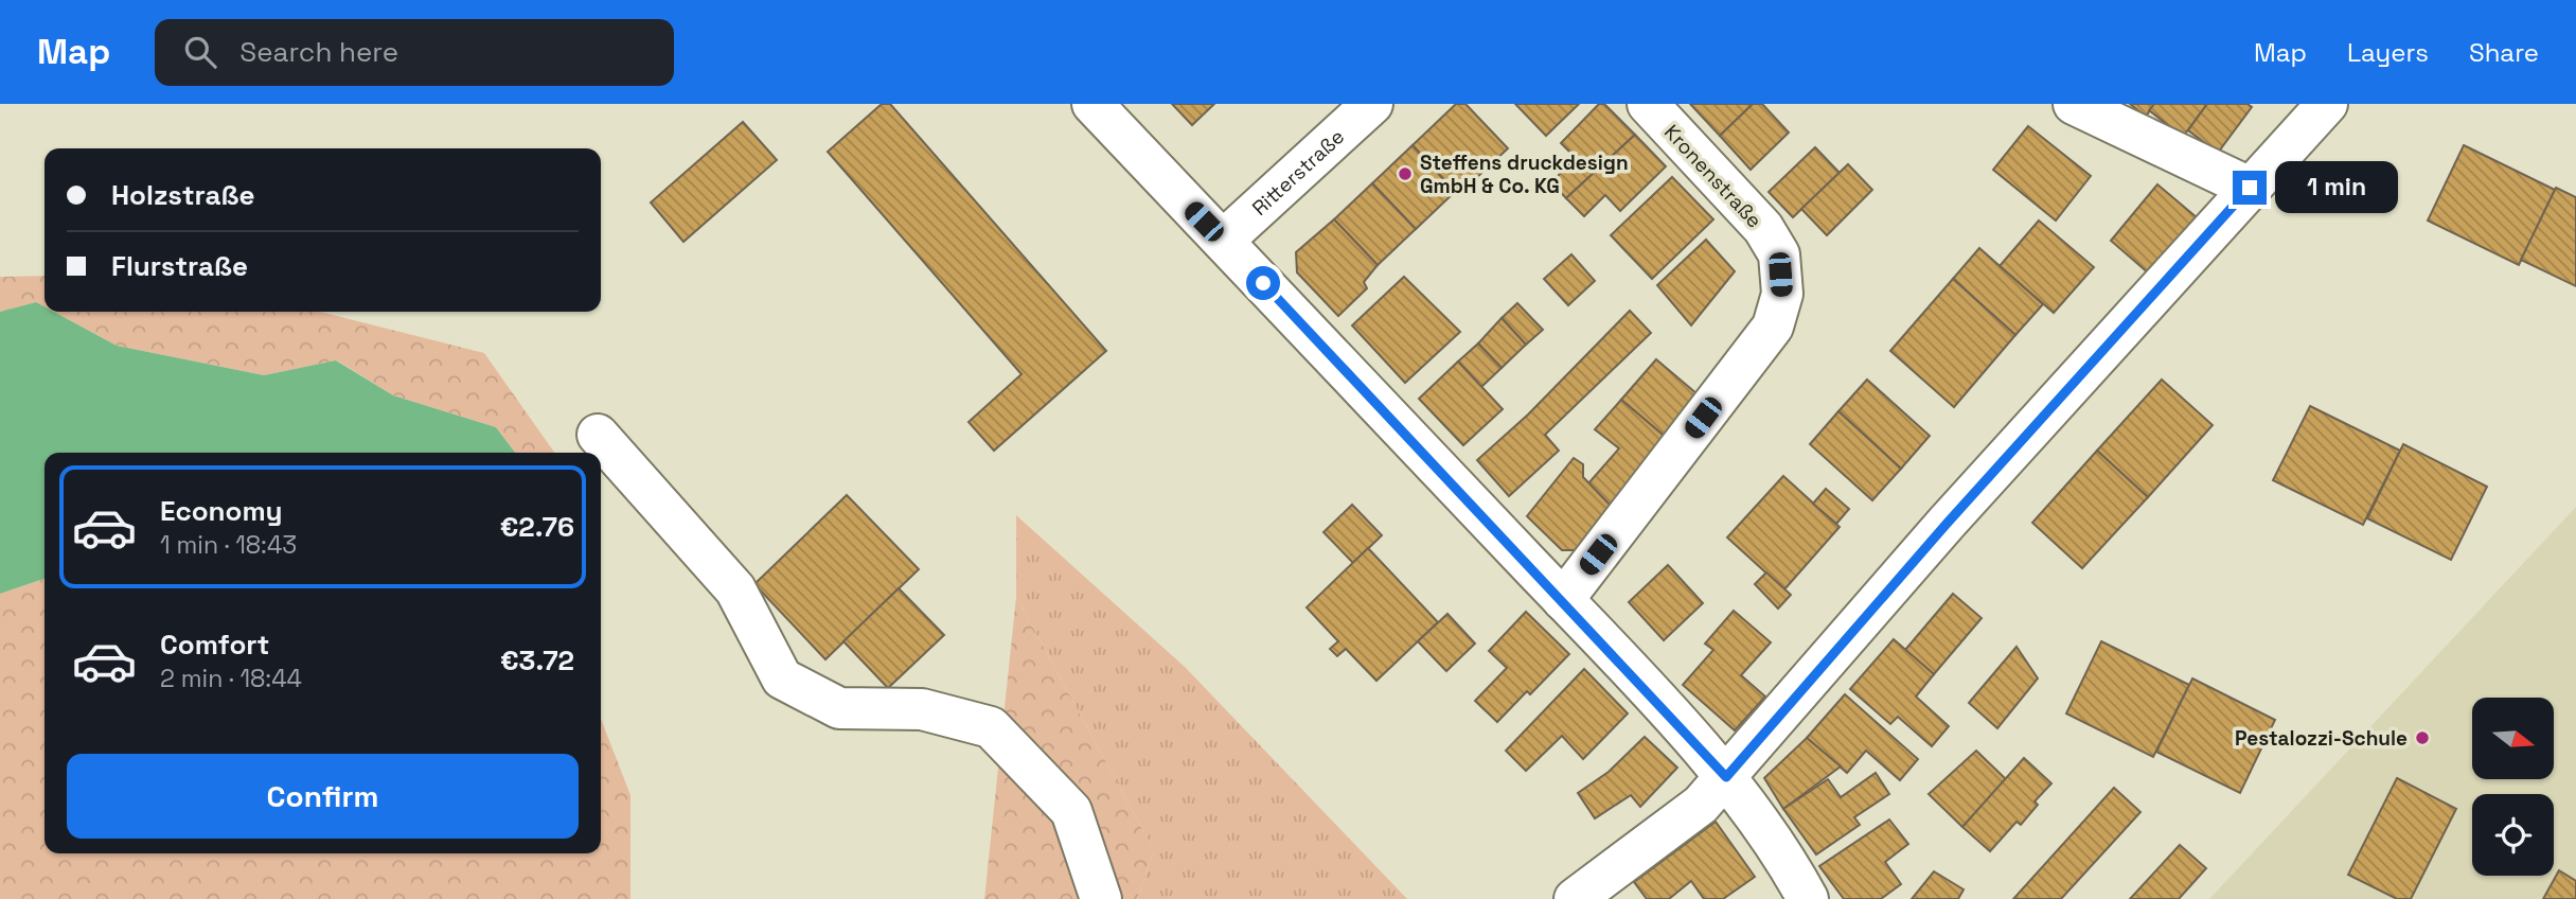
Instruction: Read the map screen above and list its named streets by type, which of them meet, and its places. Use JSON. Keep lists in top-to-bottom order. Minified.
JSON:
{"streets":{"street":["Ritterstraße","Kronenstraße"]},"places":["Steffens druckdesign GmbH & Co. KG","Pestalozzi-Schule"],"north":"right","page":{"header":"Map","search":"Search here","nav":["Map","Layers","Share"],"banner":["Holzstraße","Flurstraße"],"bubble":"1 min","list":[{"name":"Economy","note":"1 min · 18:43","value":"€2.76"},{"name":"Comfort","note":"2 min · 18:44","value":"€3.72"}],"buttons":"Confirm"}}
